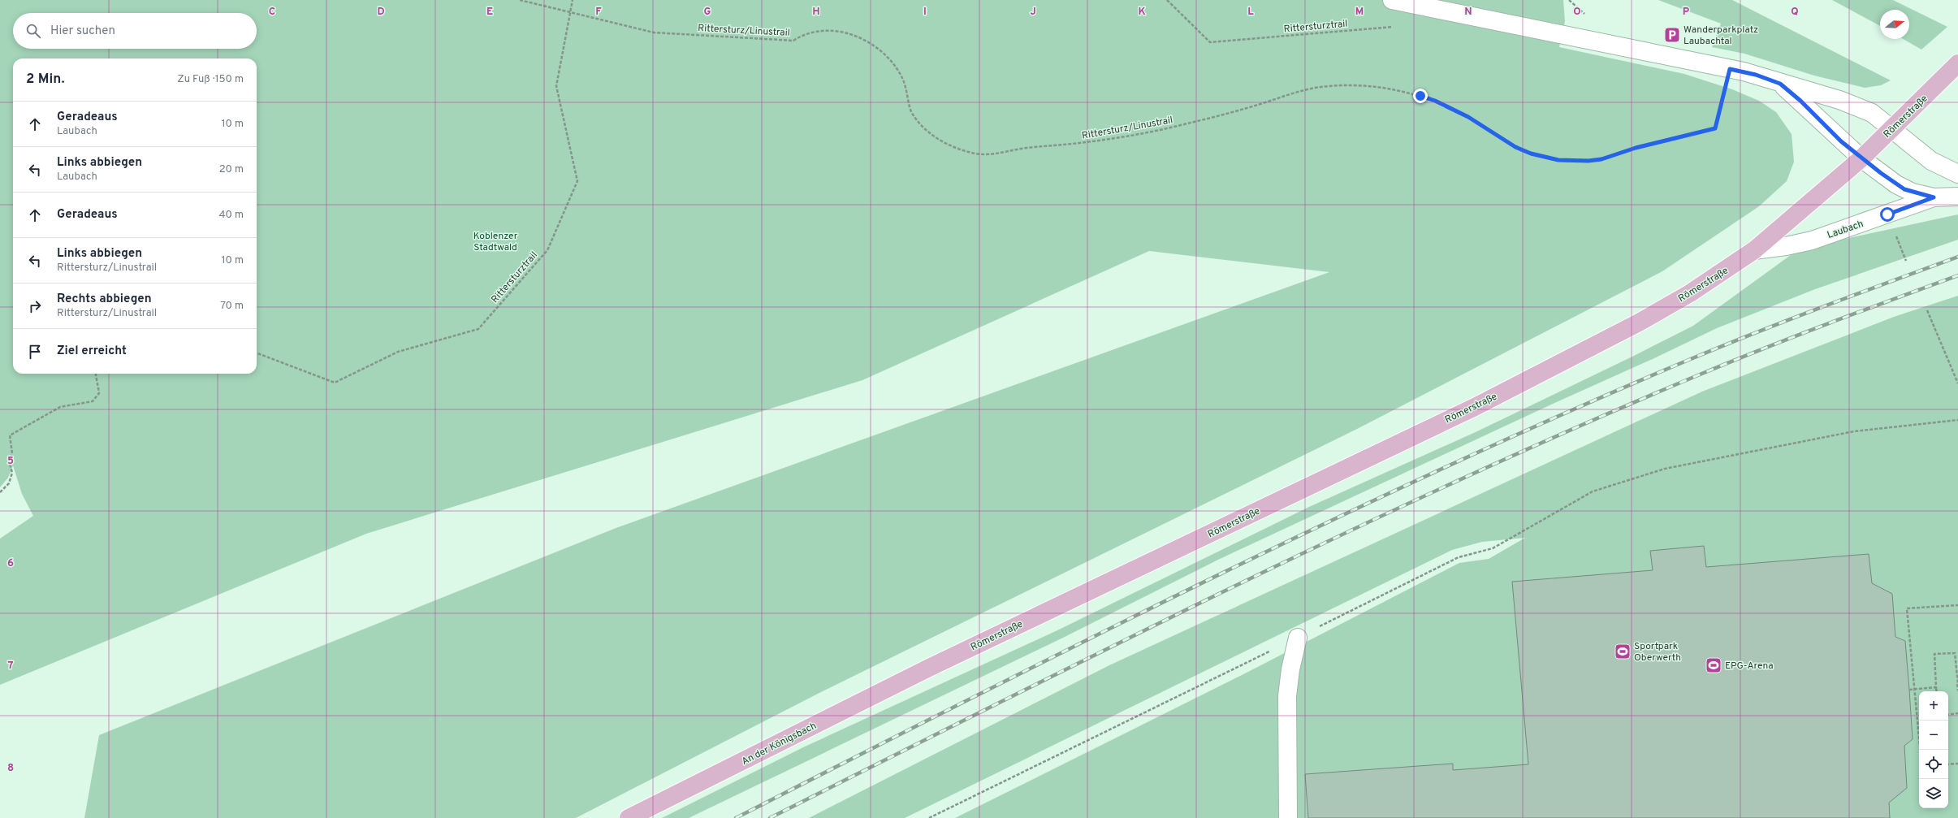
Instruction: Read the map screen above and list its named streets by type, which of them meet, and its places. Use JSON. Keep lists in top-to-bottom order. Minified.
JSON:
{"streets":{"main road":["Römerstraße","An der Königsbach"],"street":["Laubach"],"path":["Rittersturztrail","Rittersturz/Linustrail"]},"crossings":[["Rittersturztrail","Rittersturz/Linustrail"],["Römerstraße","Laubach"],["Römerstraße","An der Königsbach"]],"parks":["Koblenzer Stadtwald"],"places":{"parking":["Wanderparkplatz Laubachtal"],"sports":["Sportpark Oberwerth","EPG-Arena"]},"north":"right","page":{"search":"Hier suchen","heading":["2 Min.","Zu Fuß · 150 m"],"list":[["Geradeaus","Laubach","10 m"],["Links abbiegen","Laubach","20 m"],["Geradeaus","40 m"],["Links abbiegen","Rittersturz/Linustrail","10 m"],["Rechts abbiegen","Rittersturz/Linustrail","70 m"],"Ziel erreicht"],"map_buttons":["+","−"]},"grid":{"columns":["C","D","E","F","G","H","I","J","K","L","M","N","O","P","Q"],"rows":["5","6","7","8"]}}
